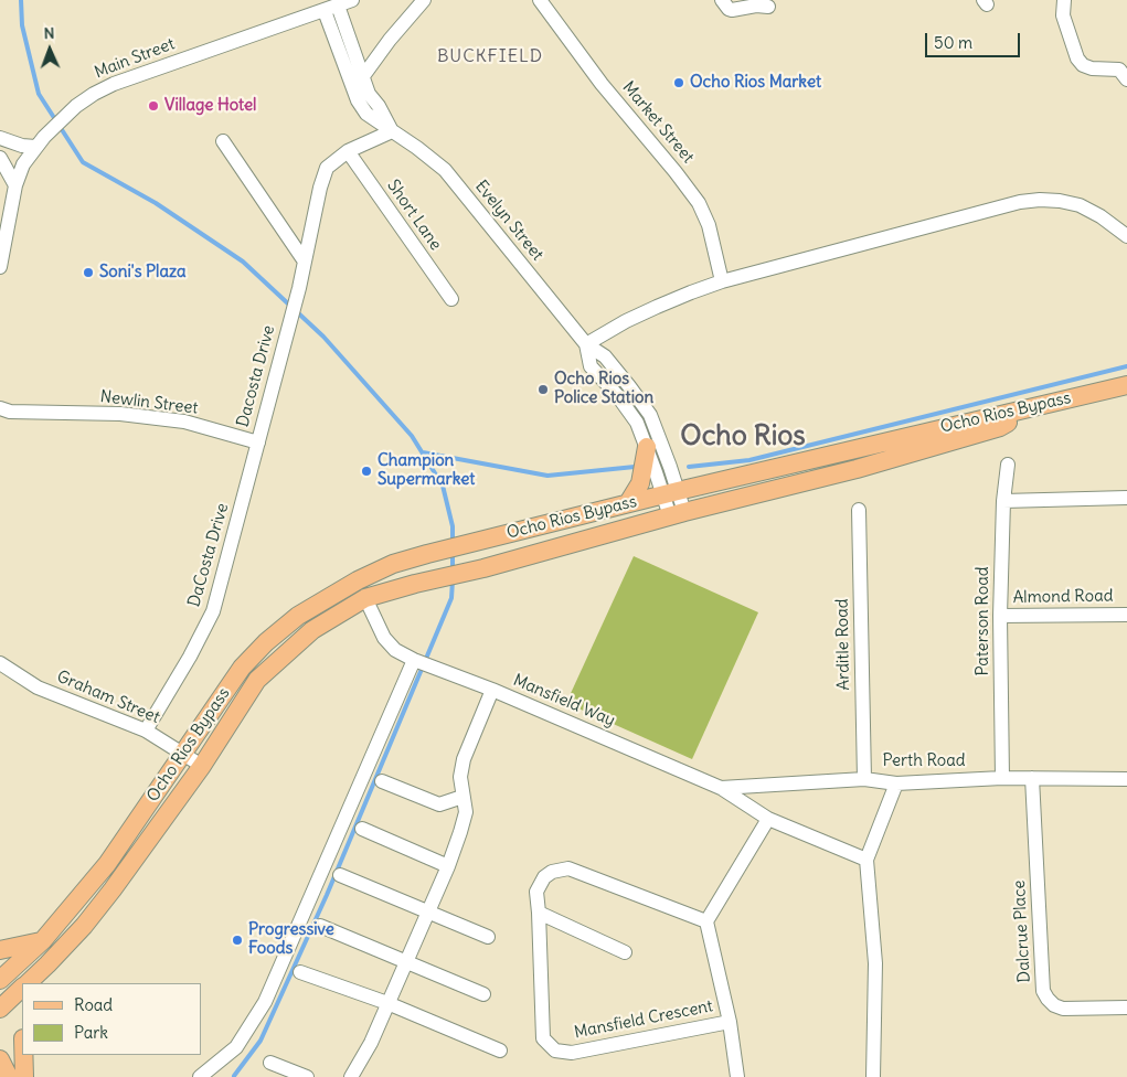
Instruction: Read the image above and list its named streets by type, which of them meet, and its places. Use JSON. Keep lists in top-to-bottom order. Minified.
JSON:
{"streets":{"main road":["Ocho Rios Bypass"],"street":["Main Street","Market Street","Short Lane","Evelyn Street","Dacosta Drive","Newlin Street","DaCosta Drive","Almond Road","Paterson Road","Arditle Road","Graham Street","Mansfield Way","Perth Road","Dalcrue Place","Mansfield Crescent"]},"crossings":[["Main Street","Evelyn Street"],["Evelyn Street","Ocho Rios Bypass"],["Dacosta Drive","Newlin Street"],["Dacosta Drive","DaCosta Drive"],["Newlin Street","DaCosta Drive"],["Ocho Rios Bypass","Graham Street"],["Ocho Rios Bypass","Mansfield Way"],["DaCosta Drive","Graham Street"],["Almond Road","Paterson Road"],["Paterson Road","Perth Road"],["Arditle Road","Perth Road"],["Mansfield Way","Perth Road"],["Perth Road","Dalcrue Place"]],"districts":["BUCKFIELD","Ocho Rios"],"places":["Ocho Rios Market","Village Hotel","Soni's Plaza","Ocho Rios Police Station","Champion Supermarket","Progressive Foods"],"legend":["Road","Park"],"scale_bar":"50 m","north":"top"}
